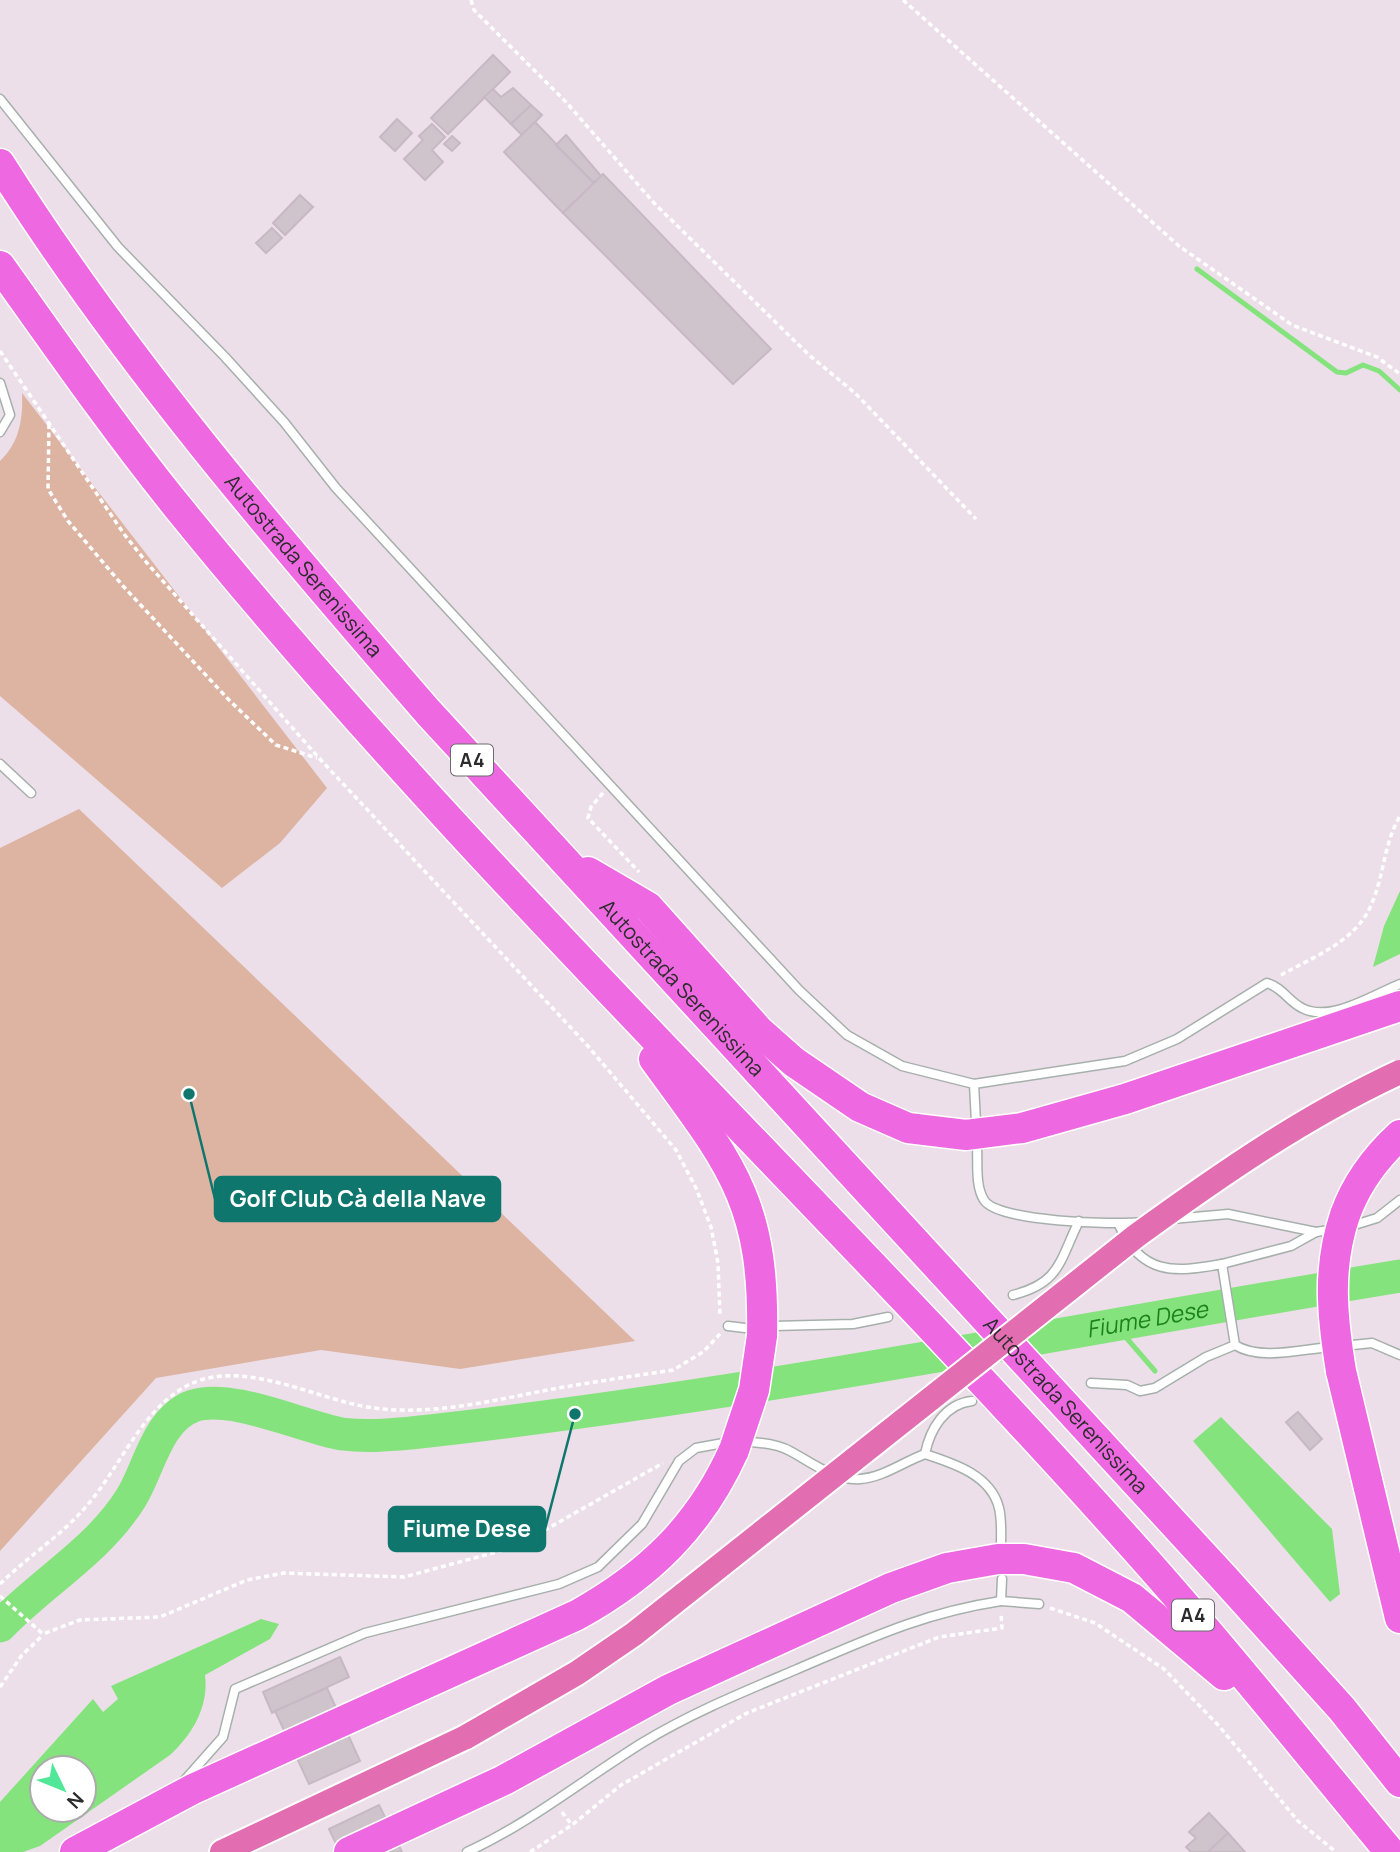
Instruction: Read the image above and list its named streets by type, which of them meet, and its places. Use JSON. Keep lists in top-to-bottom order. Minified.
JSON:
{"streets":{"highway":["Autostrada Serenissima","A4"]},"water":["Fiume Dese"],"places":["Golf Club Cà della Nave","Fiume Dese"],"north":"bottom right"}
